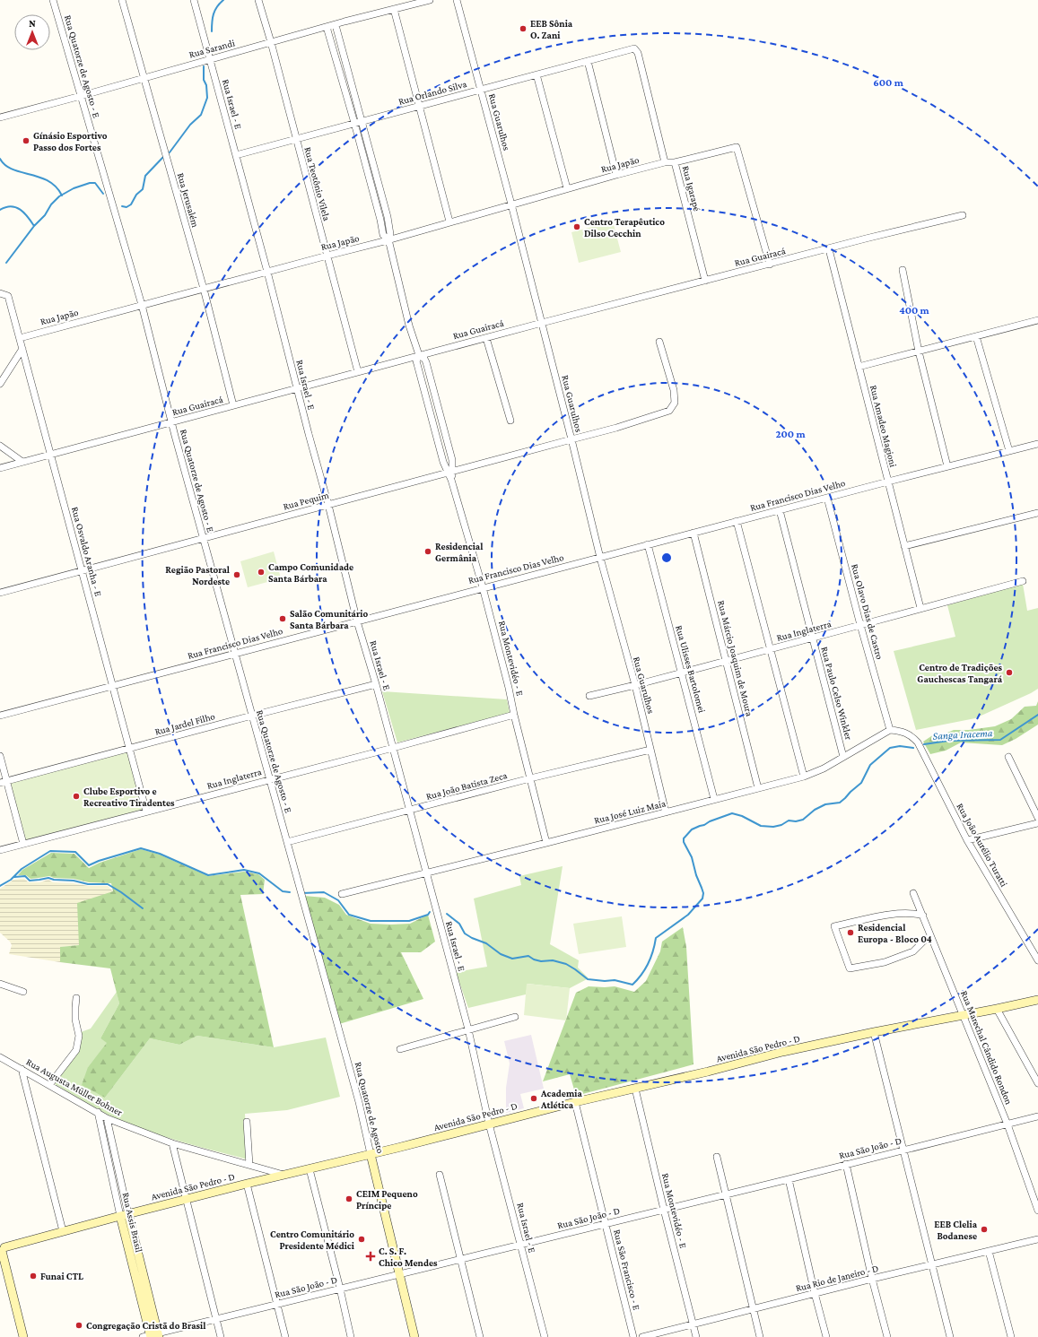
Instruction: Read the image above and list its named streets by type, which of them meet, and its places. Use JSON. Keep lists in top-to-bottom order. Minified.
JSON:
{"streets":{"street":["Rua Sarandi","Rua Quatorze de Agosto - E","Rua Orlando Silva","Rua Israel - E","Rua Guarulhos","Rua Japão","Rua Teotônio Vilela","Rua Igarapé","Rua Jerusalém","Rua Guairacá","Rua Amadeo Magioni","Rua Francisco Dias Velho","Rua Pequim","Rua Osvaldo Aranha - E","Rua Olavo Dias de Castro","Rua Inglaterra","Rua Montevidéo - E","Rua Márcio Joaquim de Moura","Rua Ulisses Bartolomei","Rua Paulo Celso Winkler","Rua Jardel Filho","Rua João Batista Zeca","Rua José Luiz Maia","Rua João Aurélio Turatti","Rua Marechal Cândido Rondon","Avenida São Pedro - D","Rua Augusta Müller Bohner","Rua Quatorze de Agosto","Rua São João - D","Rua Assis Brasil","Rua São Francisco - E","Rua Rio de Janeiro - D"]},"crossings":[["Rua Sarandi","Rua Quatorze de Agosto - E"],["Rua Sarandi","Rua Israel - E"],["Rua Sarandi","Rua Teotônio Vilela"],["Rua Sarandi","Rua Jerusalém"],["Rua Sarandi","Rua Montevidéo - E"],["Rua Quatorze de Agosto - E","Rua Japão"],["Rua Quatorze de Agosto - E","Rua Guairacá"],["Rua Quatorze de Agosto - E","Rua Francisco Dias Velho"],["Rua Quatorze de Agosto - E","Rua Pequim"],["Rua Quatorze de Agosto - E","Rua Inglaterra"],["Rua Quatorze de Agosto - E","Rua Jardel Filho"],["Rua Quatorze de Agosto - E","Rua João Batista Zeca"],["Rua Quatorze de Agosto - E","Rua Quatorze de Agosto"],["Rua Orlando Silva","Rua Israel - E"],["Rua Orlando Silva","Rua Guarulhos"],["Rua Orlando Silva","Rua Japão"],["Rua Orlando Silva","Rua Teotônio Vilela"],["Rua Orlando Silva","Rua Igarapé"],["Rua Orlando Silva","Rua Montevidéo - E"],["Rua Israel - E","Rua Japão"],["Rua Israel - E","Rua Guairacá"],["Rua Israel - E","Rua Francisco Dias Velho"],["Rua Israel - E","Rua Pequim"],["Rua Israel - E","Rua Inglaterra"],["Rua Israel - E","Rua Jardel Filho"],["Rua Israel - E","Rua João Batista Zeca"],["Rua Israel - E","Rua José Luiz Maia"],["Rua Israel - E","Avenida São Pedro - D"],["Rua Israel - E","Rua São João - D"],["Rua Guarulhos","Rua Japão"],["Rua Guarulhos","Rua Guairacá"],["Rua Guarulhos","Rua Francisco Dias Velho"],["Rua Guarulhos","Rua Pequim"],["Rua Guarulhos","Rua Inglaterra"],["Rua Guarulhos","Rua João Batista Zeca"],["Rua Guarulhos","Rua José Luiz Maia"],["Rua Japão","Rua Teotônio Vilela"],["Rua Japão","Rua Igarapé"],["Rua Japão","Rua Jerusalém"],["Rua Japão","Rua Osvaldo Aranha - E"],["Rua Japão","Rua Montevidéo - E"],["Rua Teotônio Vilela","Rua Guairacá"],["Rua Igarapé","Rua Guairacá"],["Rua Jerusalém","Rua Guairacá"],["Rua Guairacá","Rua Amadeo Magioni"],["Rua Guairacá","Rua Osvaldo Aranha - E"],["Rua Guairacá","Rua Montevidéo - E"],["Rua Amadeo Magioni","Rua Francisco Dias Velho"],["Rua Amadeo Magioni","Rua Inglaterra"],["Rua Francisco Dias Velho","Rua Osvaldo Aranha - E"],["Rua Francisco Dias Velho","Rua Olavo Dias de Castro"],["Rua Francisco Dias Velho","Rua Montevidéo - E"],["Rua Francisco Dias Velho","Rua Márcio Joaquim de Moura"],["Rua Francisco Dias Velho","Rua Ulisses Bartolomei"],["Rua Francisco Dias Velho","Rua Paulo Celso Winkler"],["Rua Pequim","Rua Osvaldo Aranha - E"],["Rua Pequim","Rua Montevidéo - E"],["Rua Osvaldo Aranha - E","Rua Inglaterra"],["Rua Osvaldo Aranha - E","Rua Jardel Filho"],["Rua Olavo Dias de Castro","Rua Inglaterra"],["Rua Olavo Dias de Castro","Rua José Luiz Maia"],["Rua Olavo Dias de Castro","Rua João Aurélio Turatti"],["Rua Inglaterra","Rua Montevidéo - E"],["Rua Inglaterra","Rua Márcio Joaquim de Moura"],["Rua Inglaterra","Rua Ulisses Bartolomei"],["Rua Inglaterra","Rua Paulo Celso Winkler"],["Rua Montevidéo - E","Rua João Batista Zeca"],["Rua Montevidéo - E","Rua José Luiz Maia"],["Rua Montevidéo - E","Avenida São Pedro - D"],["Rua Montevidéo - E","Rua São João - D"],["Rua Montevidéo - E","Rua Rio de Janeiro - D"],["Rua Márcio Joaquim de Moura","Rua José Luiz Maia"],["Rua Ulisses Bartolomei","Rua José Luiz Maia"],["Rua Paulo Celso Winkler","Rua José Luiz Maia"],["Rua José Luiz Maia","Rua João Aurélio Turatti"],["Rua Marechal Cândido Rondon","Avenida São Pedro - D"],["Rua Marechal Cândido Rondon","Rua São João - D"],["Avenida São Pedro - D","Rua Augusta Müller Bohner"],["Avenida São Pedro - D","Rua Quatorze de Agosto"],["Avenida São Pedro - D","Rua Assis Brasil"],["Avenida São Pedro - D","Rua São Francisco - E"],["Rua Augusta Müller Bohner","Rua Assis Brasil"],["Rua Quatorze de Agosto","Rua São João - D"],["Rua São João - D","Rua Assis Brasil"],["Rua São João - D","Rua São Francisco - E"]],"water":["Sanga Iracema"],"places":{"other":["EEB Sônia O. Zani","Gínásio Esportivo Passo dos Fortes","Centro Terapêutico Dilso Cecchin","Residencial Germânia","Campo Comunidade Santa Bárbara","Região Pastoral Nordeste","Salão Comunitário Santa Bárbara","Centro de Tradições Gauchescas Tangará","Clube Esportivo e Recreativo Tiradentes","Residencial Europa - Bloco 04","Academia Atlética","CEIM Pequeno Príncipe","EEB Clelia Bodanese","Centro Comunitário Presidente Médici","Funai CTL","Congregação Cristã do Brasil"],"health":["C. S. F. Chico Mendes"]},"north":"top","rings":["600 m","400 m","200 m"]}
